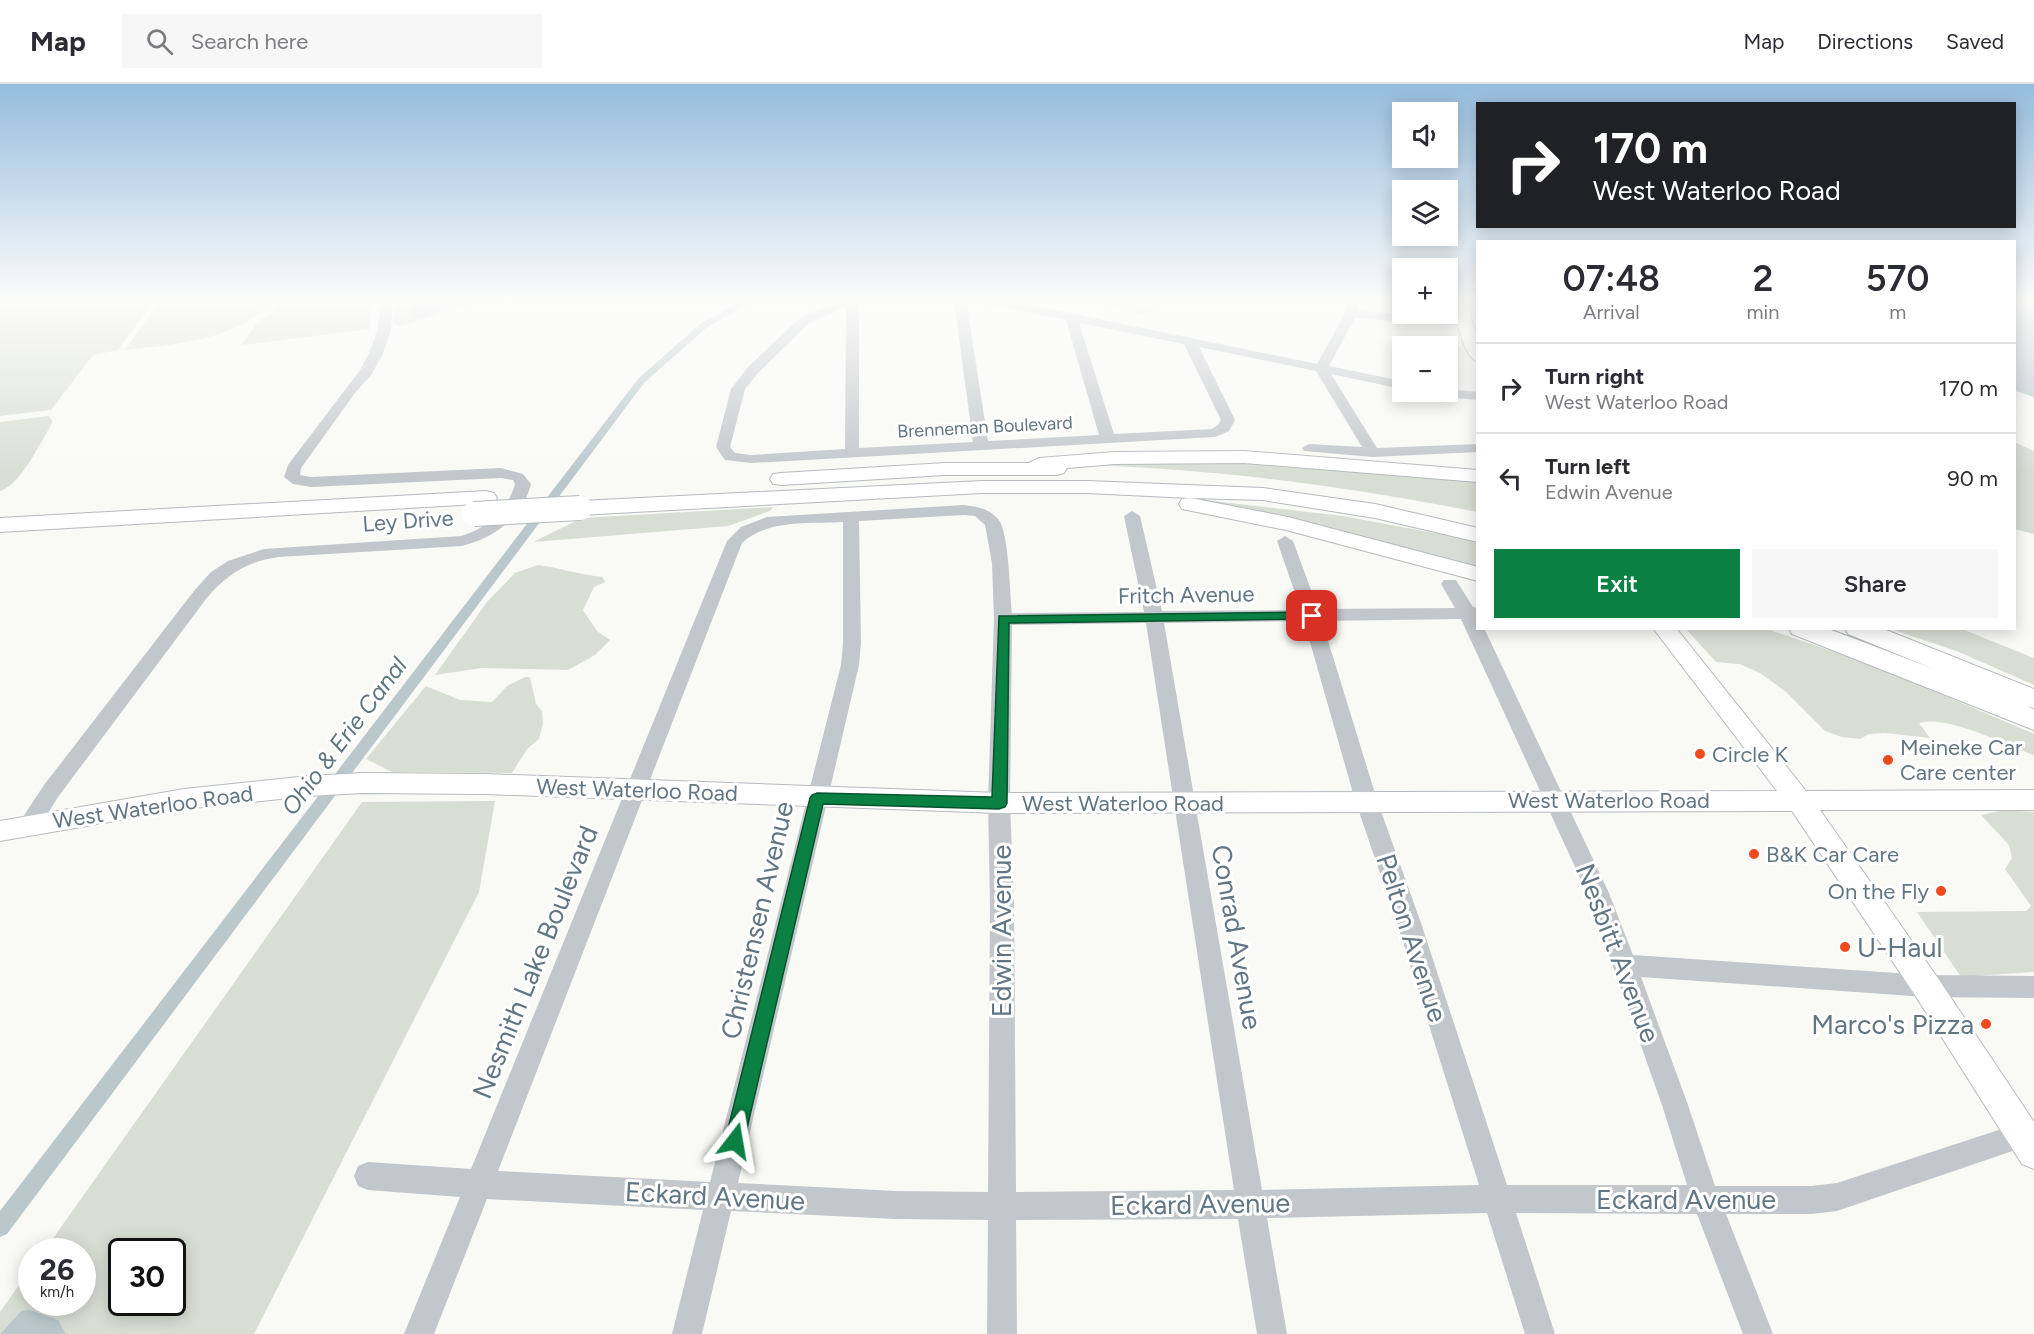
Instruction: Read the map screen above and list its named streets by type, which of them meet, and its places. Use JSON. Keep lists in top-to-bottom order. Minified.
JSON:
{"streets":{"main road":["West Waterloo Road"],"street":["Brenneman Boulevard","Ley Drive","Fritch Avenue","Christensen Avenue","Edwin Avenue","Conrad Avenue","Pelton Avenue","Nesbitt Avenue","Nesmith Lake Boulevard","Eckard Avenue"]},"crossings":[["Ley Drive","West Waterloo Road"],["Fritch Avenue","Edwin Avenue"],["Fritch Avenue","Conrad Avenue"],["Fritch Avenue","Pelton Avenue"],["Fritch Avenue","Nesbitt Avenue"],["West Waterloo Road","Christensen Avenue"],["West Waterloo Road","Edwin Avenue"],["West Waterloo Road","Conrad Avenue"],["West Waterloo Road","Pelton Avenue"],["West Waterloo Road","Nesbitt Avenue"],["West Waterloo Road","Nesmith Lake Boulevard"],["Christensen Avenue","Edwin Avenue"],["Christensen Avenue","Nesmith Lake Boulevard"],["Christensen Avenue","Eckard Avenue"],["Edwin Avenue","Nesmith Lake Boulevard"],["Edwin Avenue","Eckard Avenue"],["Conrad Avenue","Eckard Avenue"],["Pelton Avenue","Eckard Avenue"],["Nesbitt Avenue","Eckard Avenue"],["Nesmith Lake Boulevard","Eckard Avenue"]],"water":["Ohio & Erie Canal"],"places":["Circle K","Meineke Car Care center","B&K Car Care","On the Fly","U-Haul","Marco's Pizza"],"page":{"header":"Map","search":"Search here","nav":["Map","Directions","Saved"],"map_buttons":["+","−"],"turn":["170 m","West Waterloo Road"],"eta":["07:48","Arrival","2","min","570","m"],"list":[{"name":"Turn right","note":"West Waterloo Road","value":"170 m"},{"name":"Turn left","note":"Edwin Avenue","value":"90 m"}],"buttons":["Exit","Share"],"speed":"26 km/h","limit":"30"}}
